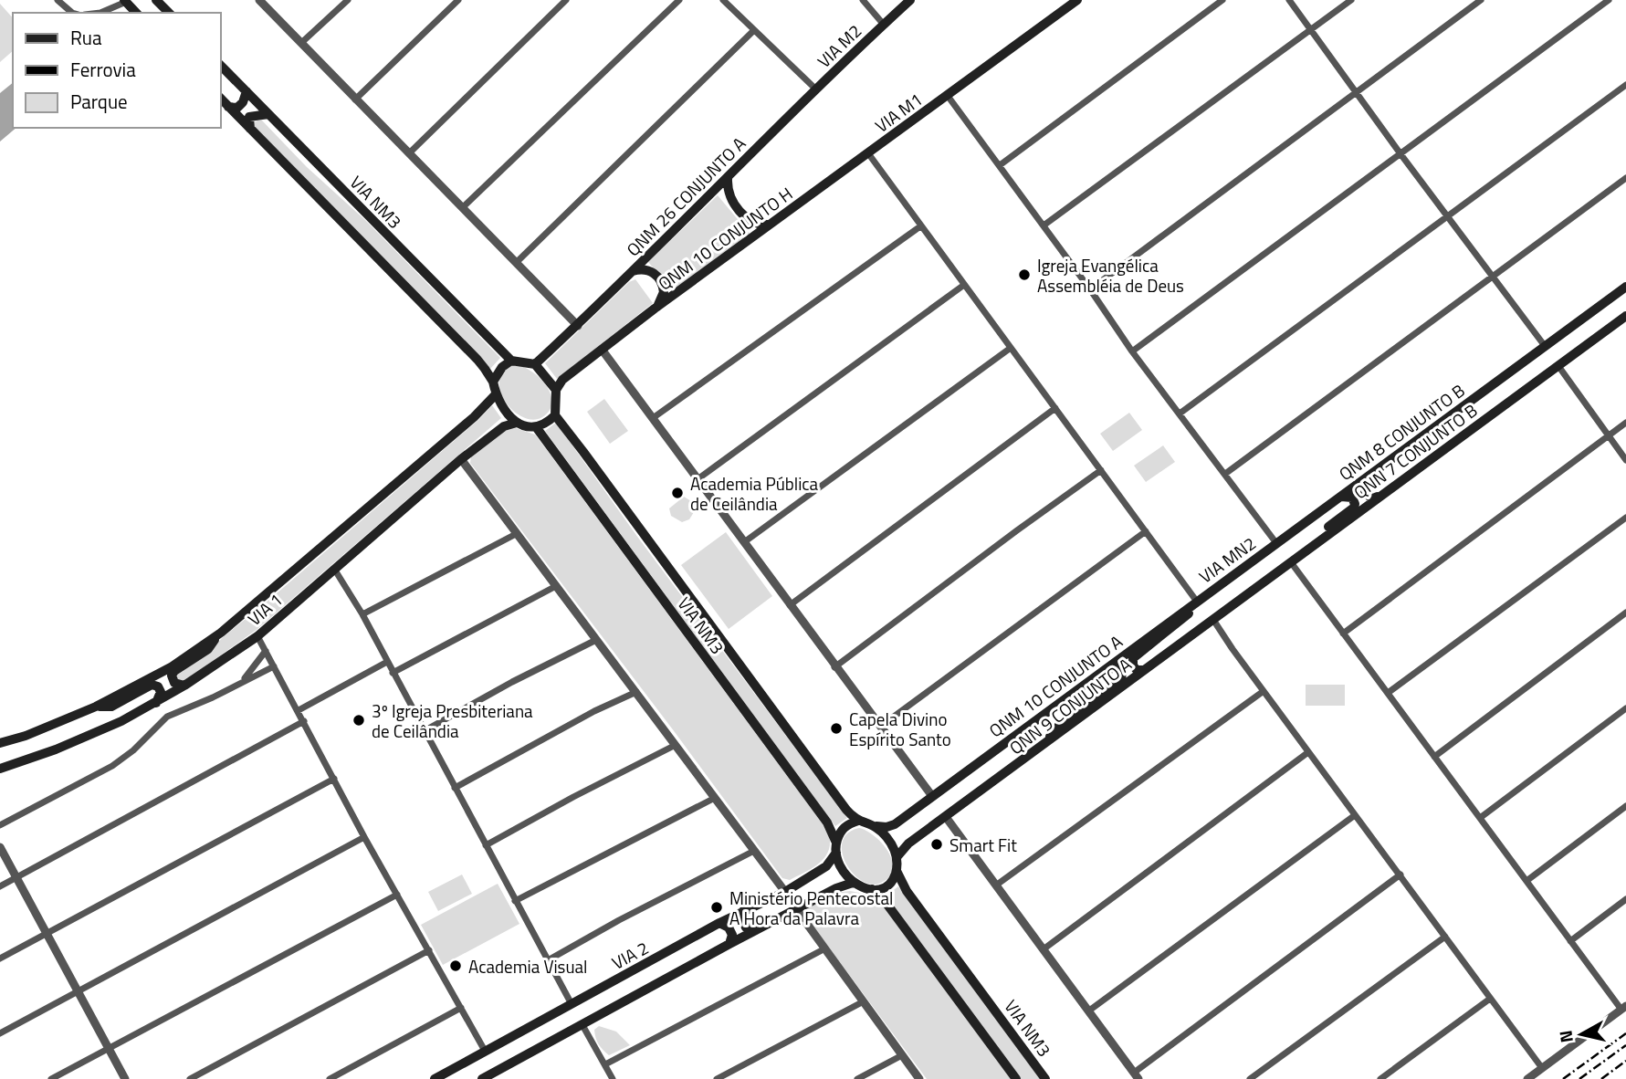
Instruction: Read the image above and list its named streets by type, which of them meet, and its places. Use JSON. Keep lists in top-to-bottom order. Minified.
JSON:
{"streets":{"main road":["VIA M2","VIA M1","QNM 26 CONJUNTO A","VIA NM3","QNM 10 CONJUNTO H","QNM 8 CONJUNTO B","QNN 7 CONJUNTO B","VIA MN2","VIA 1","QNM 10 CONJUNTO A","QNN 9 CONJUNTO A","VIA 2"]},"crossings":[["VIA M2","QNM 26 CONJUNTO A"],["VIA M1","QNM 10 CONJUNTO H"],["VIA NM3","VIA 1"],["VIA NM3","VIA 2"],["QNM 8 CONJUNTO B","VIA MN2"],["VIA MN2","QNM 10 CONJUNTO A"]],"places":["Igreja Evangélica Assembléia de Deus","Academia Pública de Ceilândia","3º Igreja Presbiteriana de Ceilândia","Capela Divino Espírito Santo","Smart Fit","Ministério Pentecostal A Hora da Palavra","Academia Visual"],"legend":["Rua","Ferrovia","Parque"],"north":"left"}
